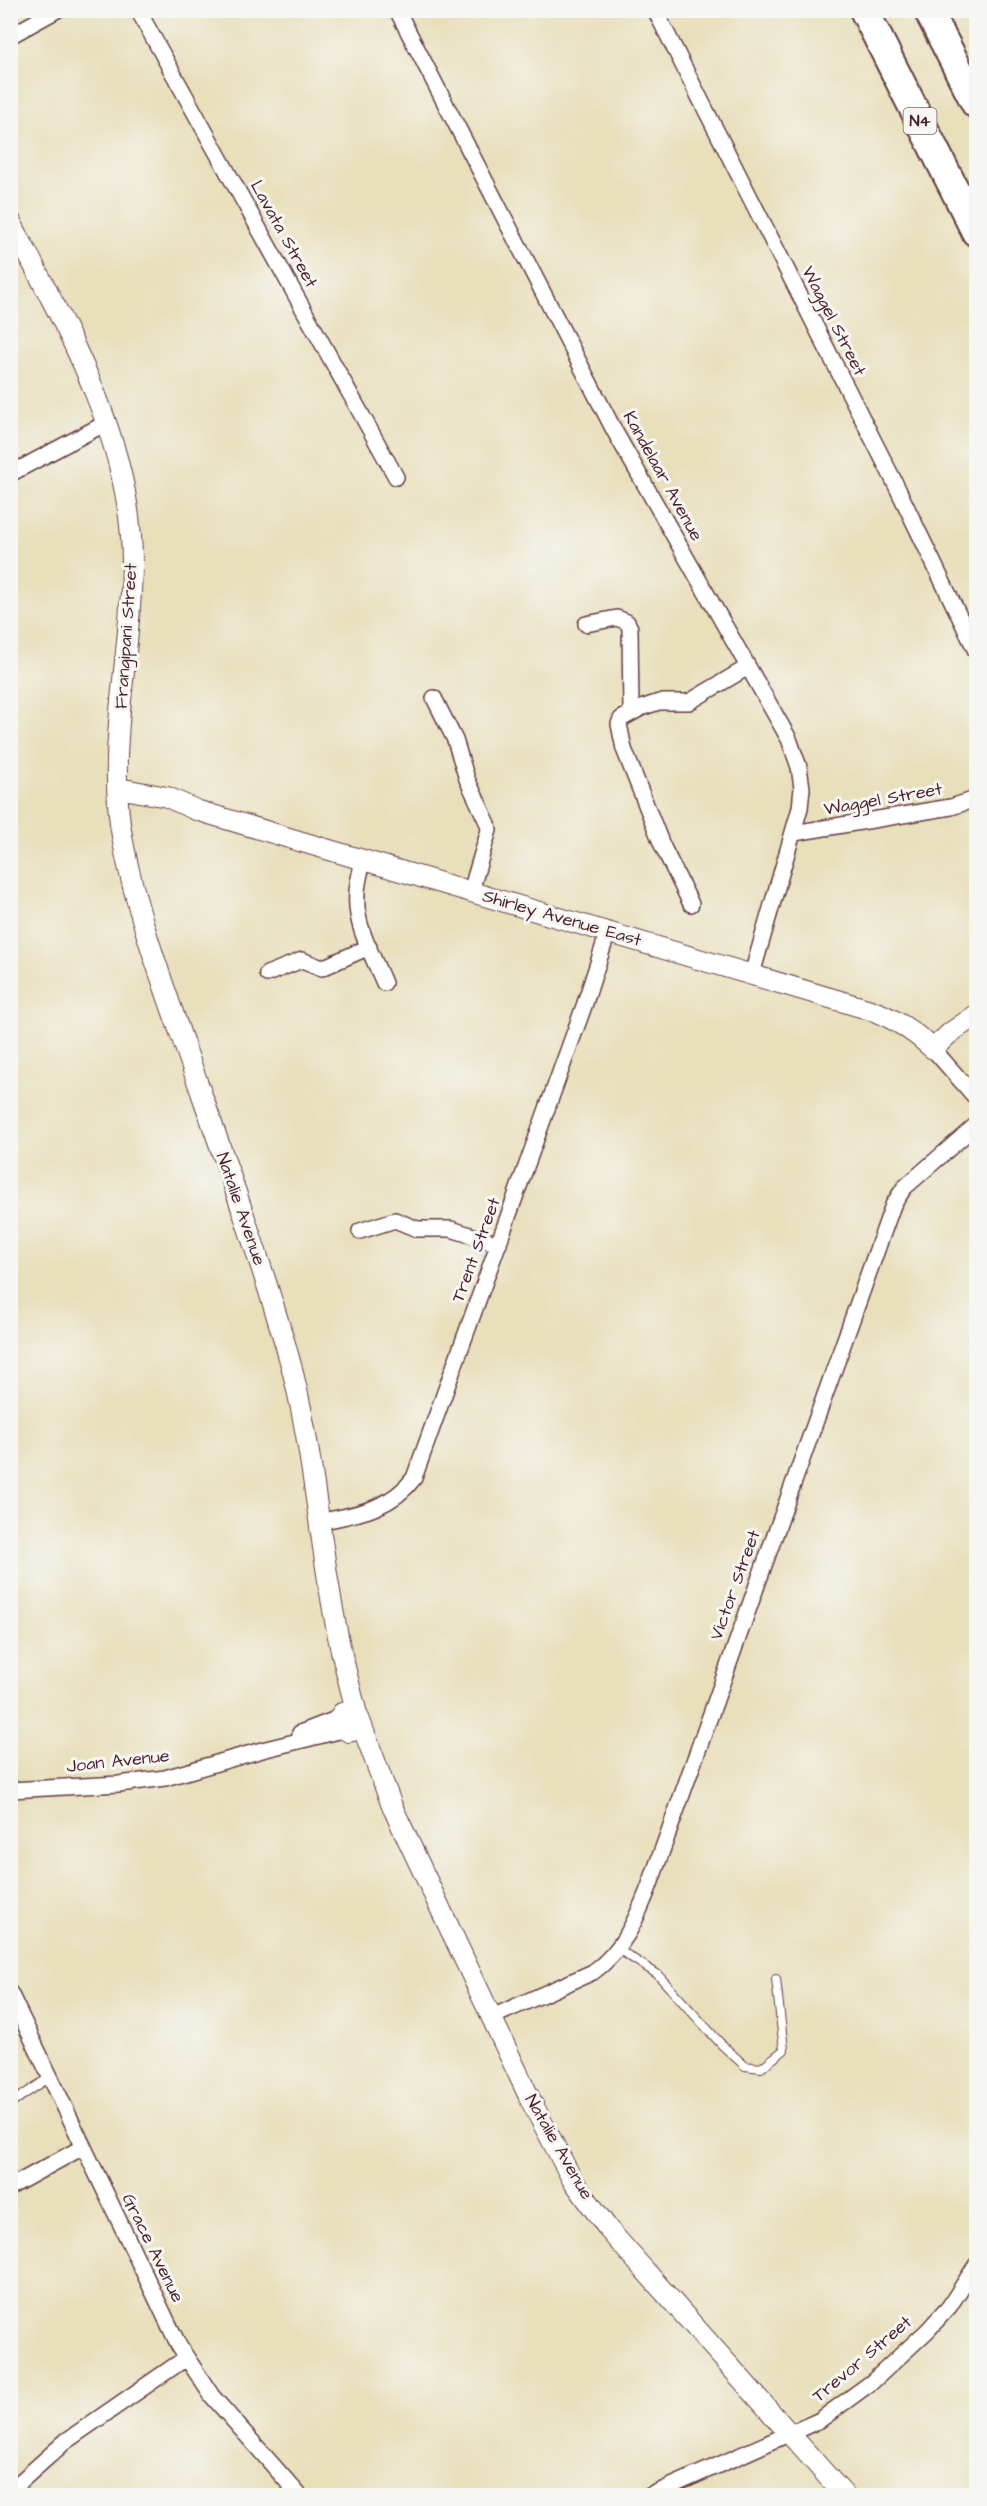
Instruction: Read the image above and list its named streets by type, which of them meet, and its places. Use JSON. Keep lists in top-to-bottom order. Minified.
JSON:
{"streets":{"highway":["N4"],"street":["Lavata Street","Waggel Street","Kandelaar Avenue","Frangipani Street","Shirley Avenue East","Natalie Avenue","Trent Street","Victor Street","Joan Avenue","Grace Avenue","Trevor Street"]},"crossings":[["Waggel Street","Kandelaar Avenue"],["Kandelaar Avenue","Shirley Avenue East"],["Frangipani Street","Shirley Avenue East"],["Frangipani Street","Natalie Avenue"],["Shirley Avenue East","Natalie Avenue"],["Shirley Avenue East","Trent Street"],["Natalie Avenue","Trent Street"],["Natalie Avenue","Victor Street"],["Natalie Avenue","Joan Avenue"],["Natalie Avenue","Trevor Street"]]}
